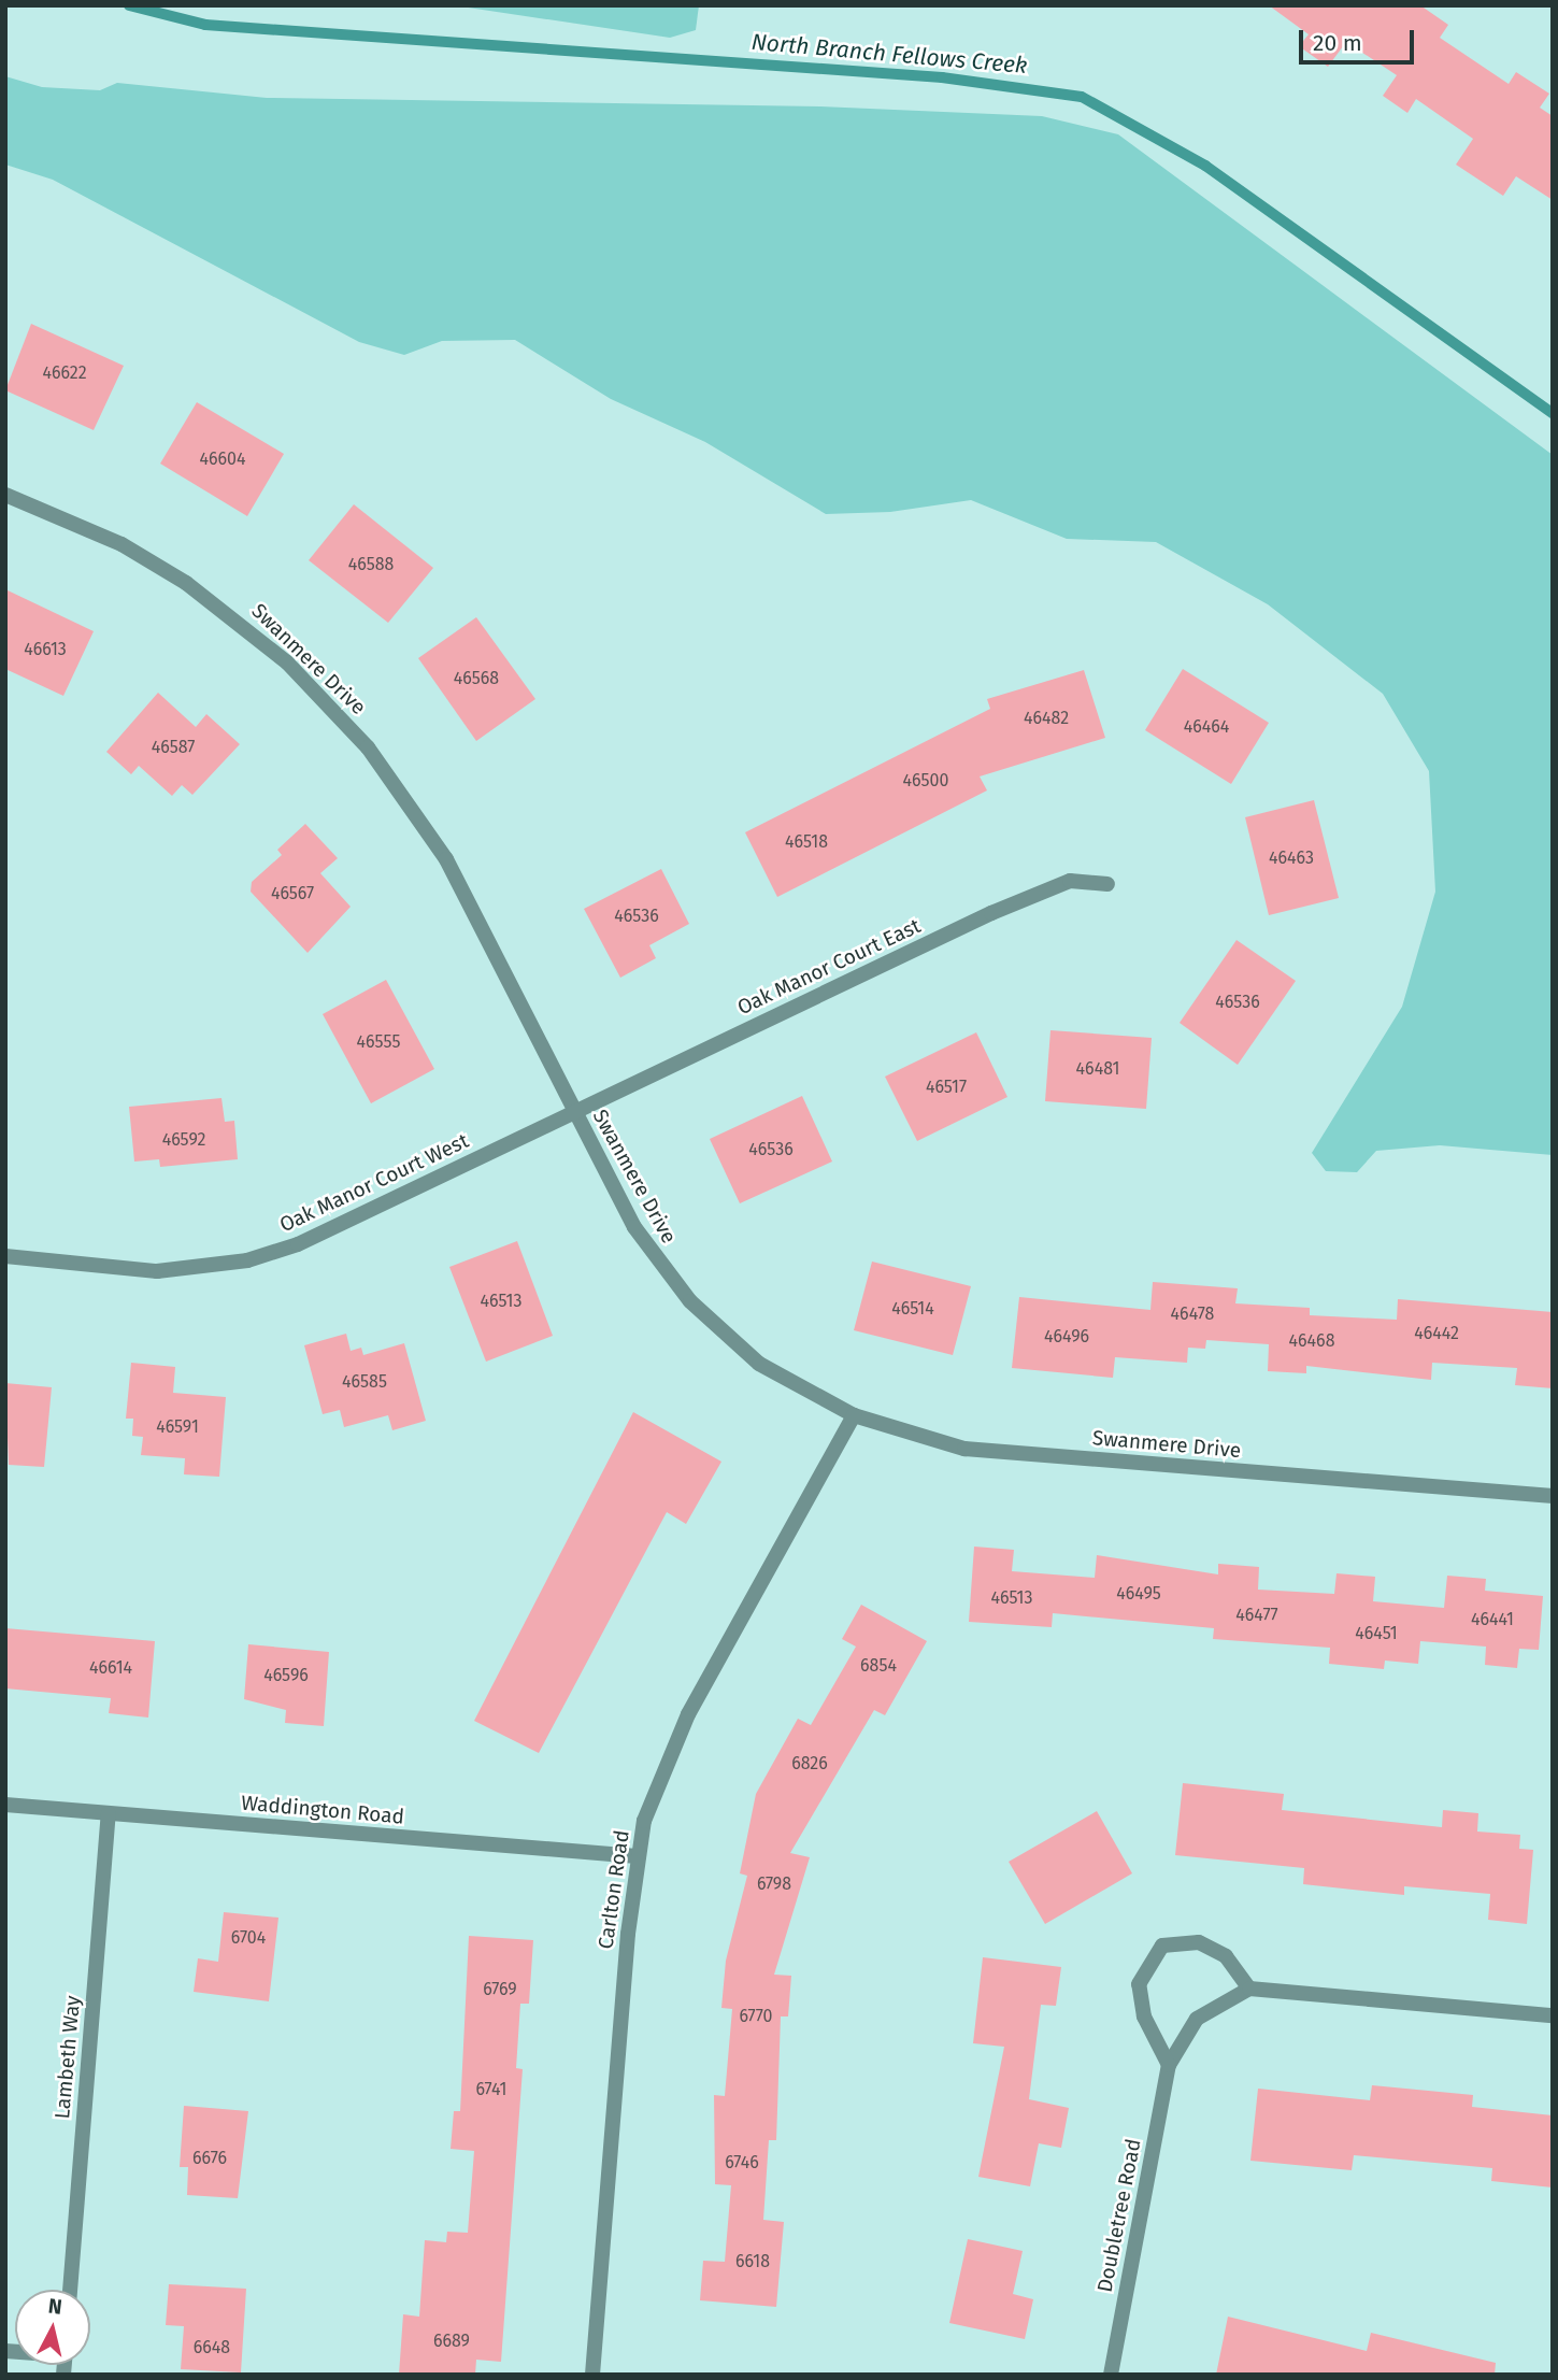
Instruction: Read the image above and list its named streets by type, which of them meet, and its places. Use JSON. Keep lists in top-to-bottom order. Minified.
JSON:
{"streets":{"street":["Swanmere Drive","Oak Manor Court East","Oak Manor Court West","Waddington Road","Carlton Road","Lambeth Way","Doubletree Road"]},"crossings":[["Swanmere Drive","Oak Manor Court East"],["Swanmere Drive","Oak Manor Court West"],["Swanmere Drive","Carlton Road"],["Oak Manor Court East","Oak Manor Court West"],["Waddington Road","Carlton Road"],["Waddington Road","Lambeth Way"]],"water":["North Branch Fellows Creek"],"house_numbers":["46622","46604","46588","46613","46568","46482","46464","46587","46500","46518","46463","46567","46536","46536","46555","46481","46517","46592","46536","46513","46514","46478","46442","46496","46468","46585","46591","46495","46513","46477","46441","46451","6854","46614","46596","6826","6798","6704","6769","6770","6741","6676","6746","6618","6689","6648"],"scale_bar":"20 m","north":"top"}
